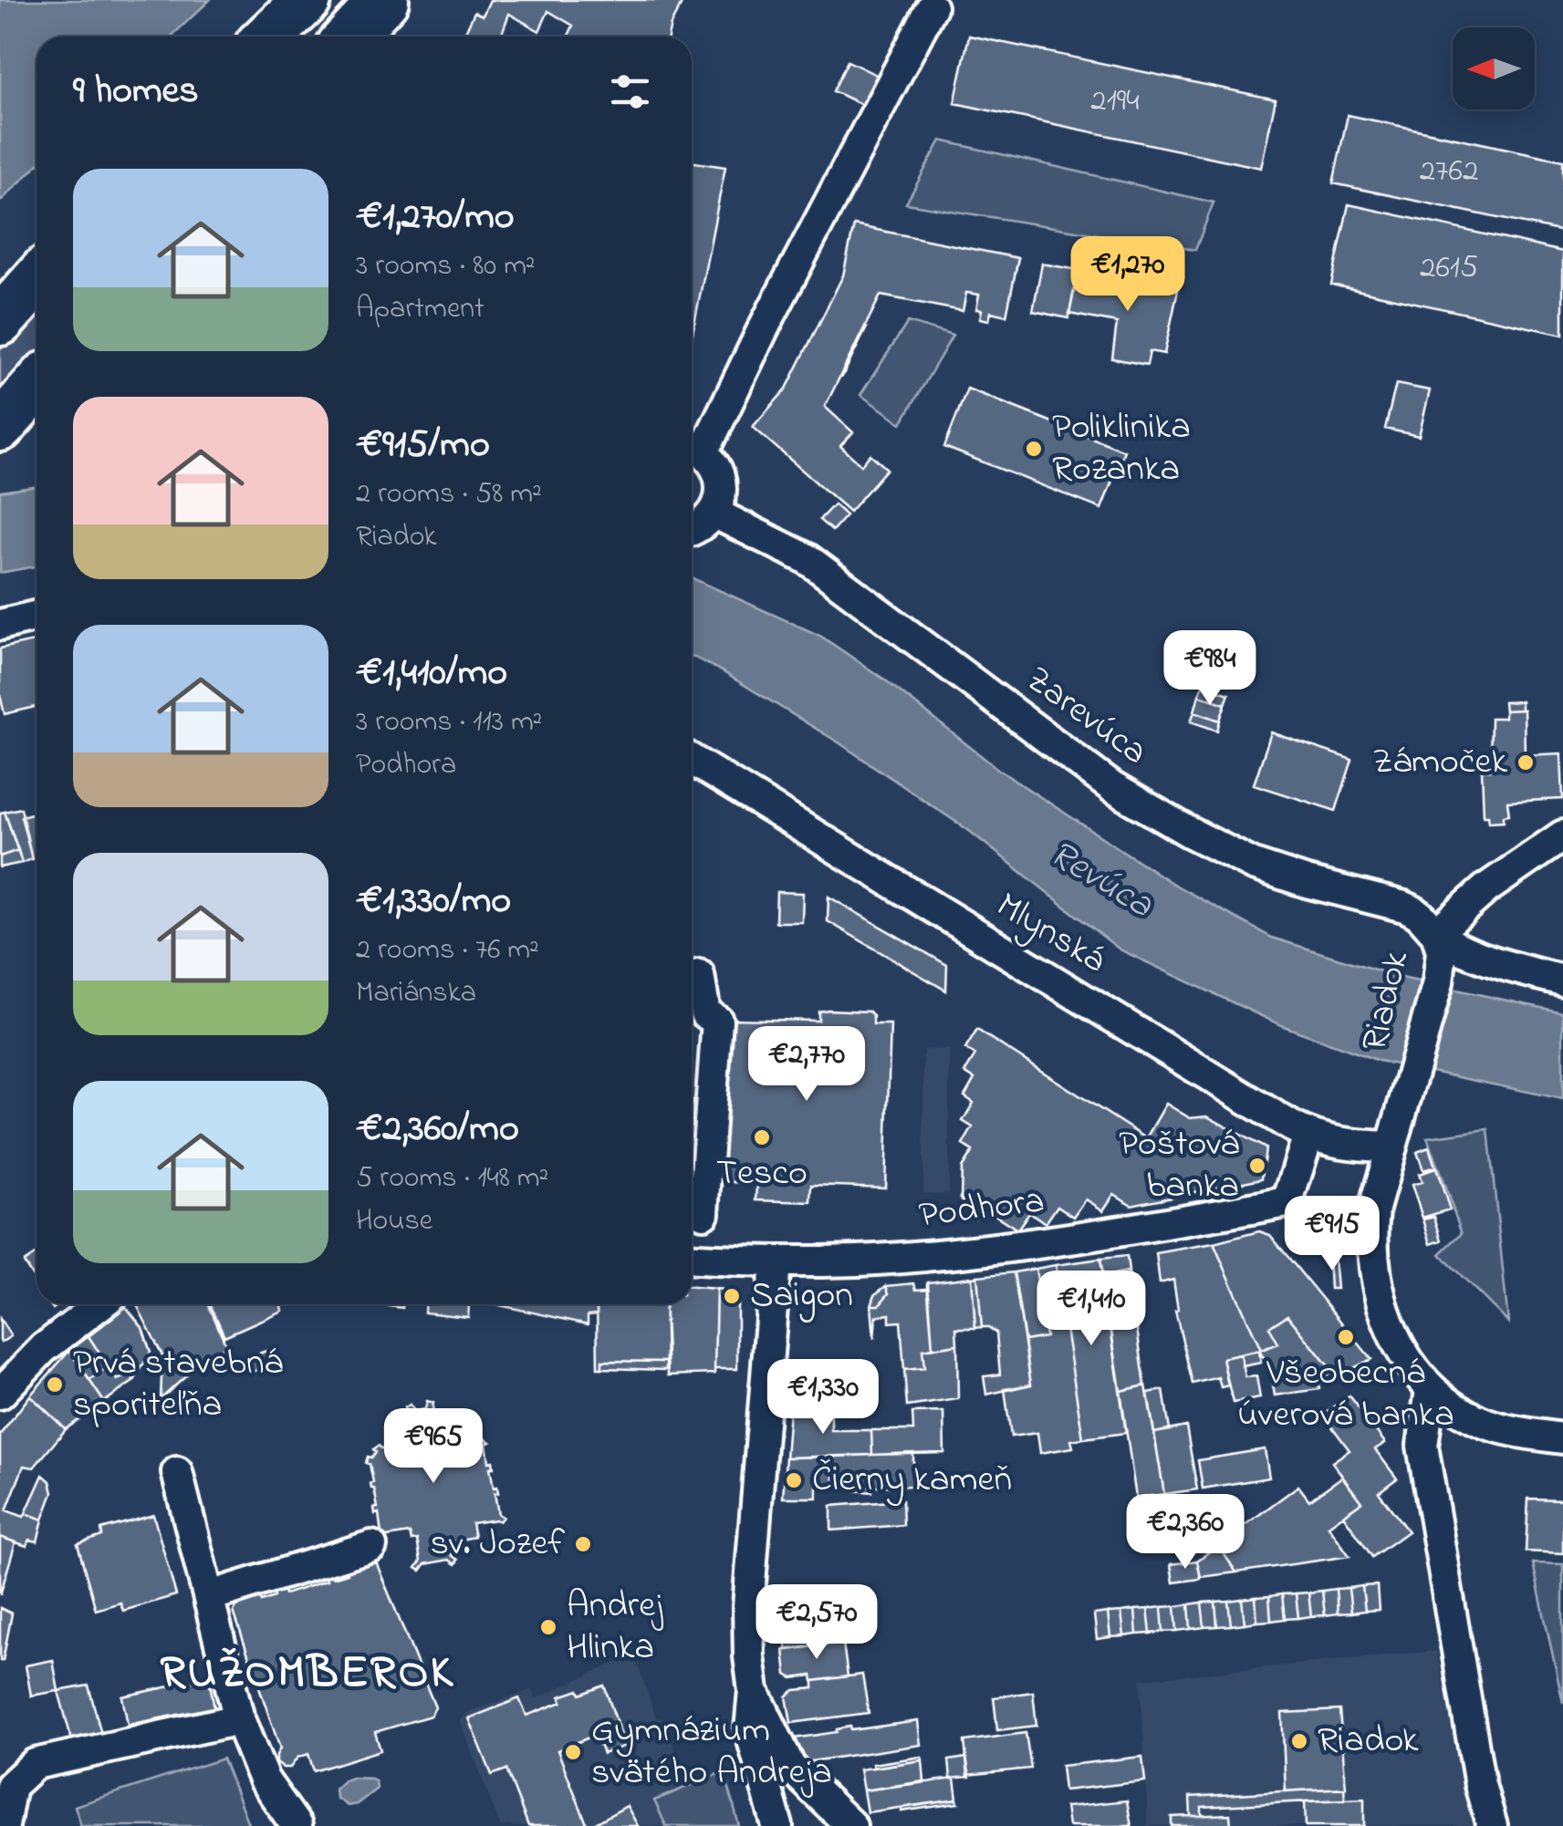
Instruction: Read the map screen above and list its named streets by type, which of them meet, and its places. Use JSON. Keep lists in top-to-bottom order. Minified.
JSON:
{"streets":{"street":["Zarevúca","Mlynská","Riadok","Podhora"]},"crossings":[["Zarevúca","Riadok"],["Mlynská","Riadok"],["Mlynská","Podhora"]],"districts":["RUŽOMBEROK"],"water":["Revúca"],"places":["Poliklinika Rozanka","Zámoček","Tesco","Poštová banka","Saigon","Všeobecná úverová banka","Prvá stavebná sporiteľňa","Čierny kameň","sv. Jozef","Andrej Hlinka","Riadok","Gymnázium svätého Andreja"],"house_numbers":["2194","2762","2615"],"north":"left","page":{"heading":"9 homes","list":[{"name":"€1,270/mo","note":"3 rooms · 80 m² · Apartment"},{"name":"€915/mo","note":"2 rooms · 58 m² · Riadok"},{"name":"€1,410/mo","note":"3 rooms · 113 m² · Podhora"},{"name":"€1,330/mo","note":"2 rooms · 76 m² · Mariánska"},{"name":"€2,360/mo","note":"5 rooms · 148 m² · House"}],"price":["€1,270","€984","€2,770","€915","€1,410","€1,330","€965","€2,360","€2,570"]}}
